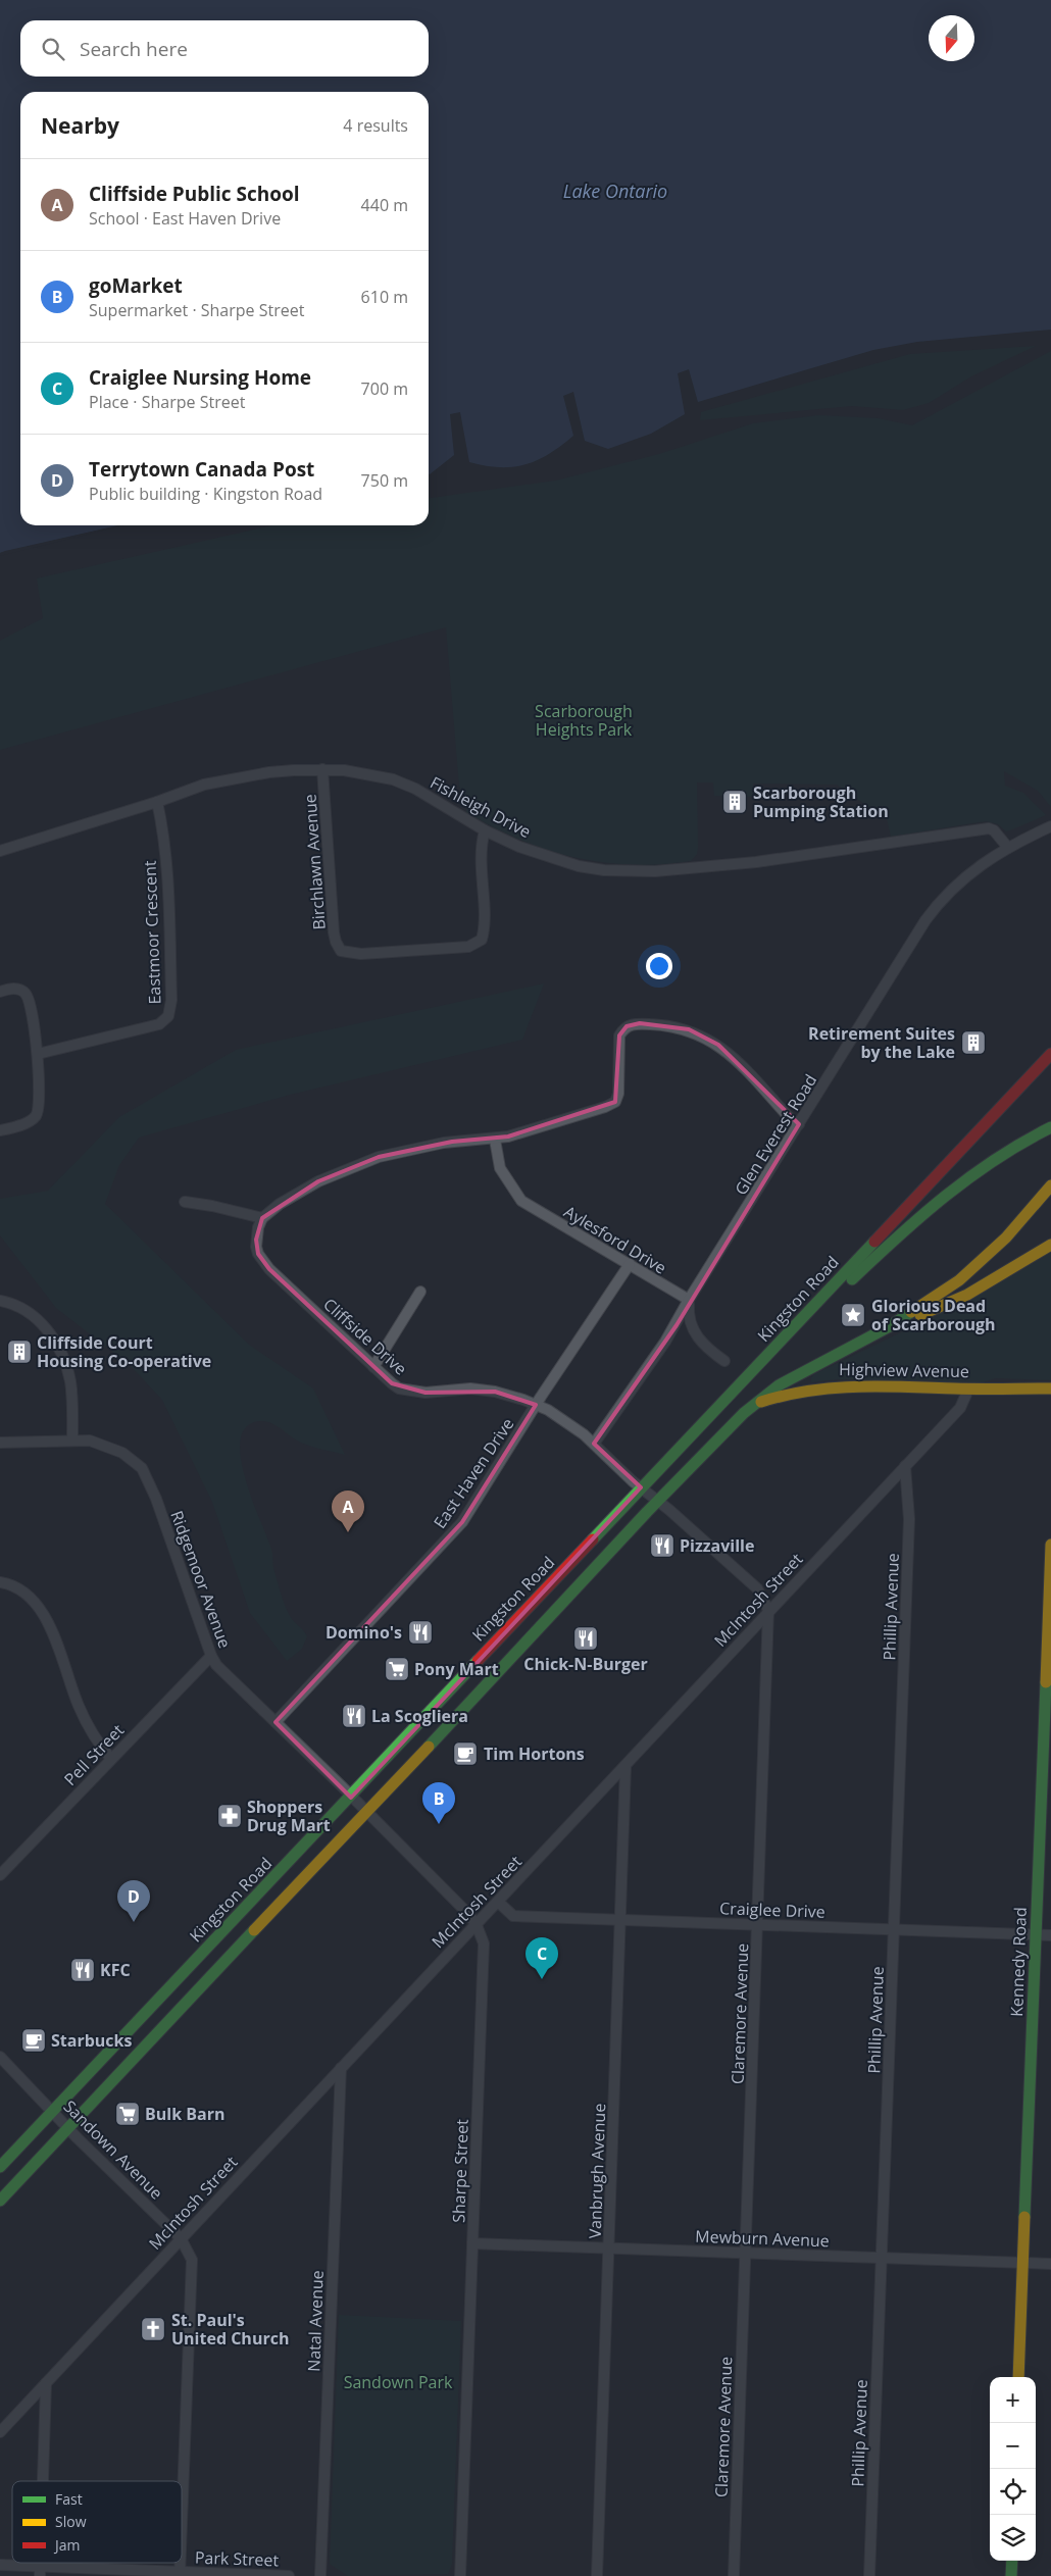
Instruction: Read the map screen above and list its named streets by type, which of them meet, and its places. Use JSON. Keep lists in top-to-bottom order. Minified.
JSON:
{"streets":{"main road":["Kingston Road","Highview Avenue","Kennedy Road"],"street":["Fishleigh Drive","Birchlawn Avenue","Eastmoor Crescent","Glen Everest Road","Aylesford Drive","Cliffside Drive","East Haven Drive","Ridgemoor Avenue","McIntosh Street","Phillip Avenue","Pell Street","Craiglee Drive","Claremore Avenue","Sandown Avenue","Sharpe Street","Vanbrugh Avenue","Mewburn Avenue","Natal Avenue","Park Street"]},"crossings":[["Fishleigh Drive","Birchlawn Avenue"],["Fishleigh Drive","Eastmoor Crescent"],["Fishleigh Drive","Glen Everest Road"],["Glen Everest Road","Aylesford Drive"],["Glen Everest Road","Cliffside Drive"],["Aylesford Drive","East Haven Drive"],["Kingston Road","Cliffside Drive"],["Kingston Road","Ridgemoor Avenue"],["Kingston Road","Sandown Avenue"],["Cliffside Drive","East Haven Drive"],["Highview Avenue","McIntosh Street"],["East Haven Drive","Ridgemoor Avenue"],["Ridgemoor Avenue","Pell Street"],["Ridgemoor Avenue","Sharpe Street"],["McIntosh Street","Phillip Avenue"],["McIntosh Street","Craiglee Drive"],["McIntosh Street","Claremore Avenue"],["McIntosh Street","Sandown Avenue"],["McIntosh Street","Sharpe Street"],["McIntosh Street","Vanbrugh Avenue"],["McIntosh Street","Natal Avenue"],["Phillip Avenue","Craiglee Drive"],["Phillip Avenue","Mewburn Avenue"],["Craiglee Drive","Kennedy Road"],["Craiglee Drive","Claremore Avenue"],["Craiglee Drive","Vanbrugh Avenue"],["Kennedy Road","Mewburn Avenue"],["Claremore Avenue","Mewburn Avenue"],["Sharpe Street","Mewburn Avenue"],["Vanbrugh Avenue","Mewburn Avenue"]],"water":["Lake Ontario"],"parks":["Scarborough Heights Park","Sandown Park"],"places":{"building":["Scarborough Pumping Station","Retirement Suites by the Lake","Cliffside Court Housing Co-operative"],"place":["Glorious Dead of Scarborough"],"restaurant":["Pizzaville","Domino's","Chick-N-Burger","La Scogliera","KFC"],"supermarket":["Pony Mart","Bulk Barn"],"cafe":["Tim Hortons","Starbucks"],"pharmacy":["Shoppers Drug Mart"],"church":["St. Paul's United Church"]},"legend":["Fast","Slow","Jam"],"north":"bottom","page":{"search":"Search here","heading":["Nearby","4 results"],"list":[{"mark":"A","name":"Cliffside Public School","note":"School · East Haven Drive","value":"440 m"},{"mark":"B","name":"goMarket","note":"Supermarket · Sharpe Street","value":"610 m"},{"mark":"C","name":"Craiglee Nursing Home","note":"Place · Sharpe Street","value":"700 m"},{"mark":"D","name":"Terrytown Canada Post","note":"Public building · Kingston Road","value":"750 m"}],"pins":["A","B","D","C"],"map_buttons":["+","−"]}}
